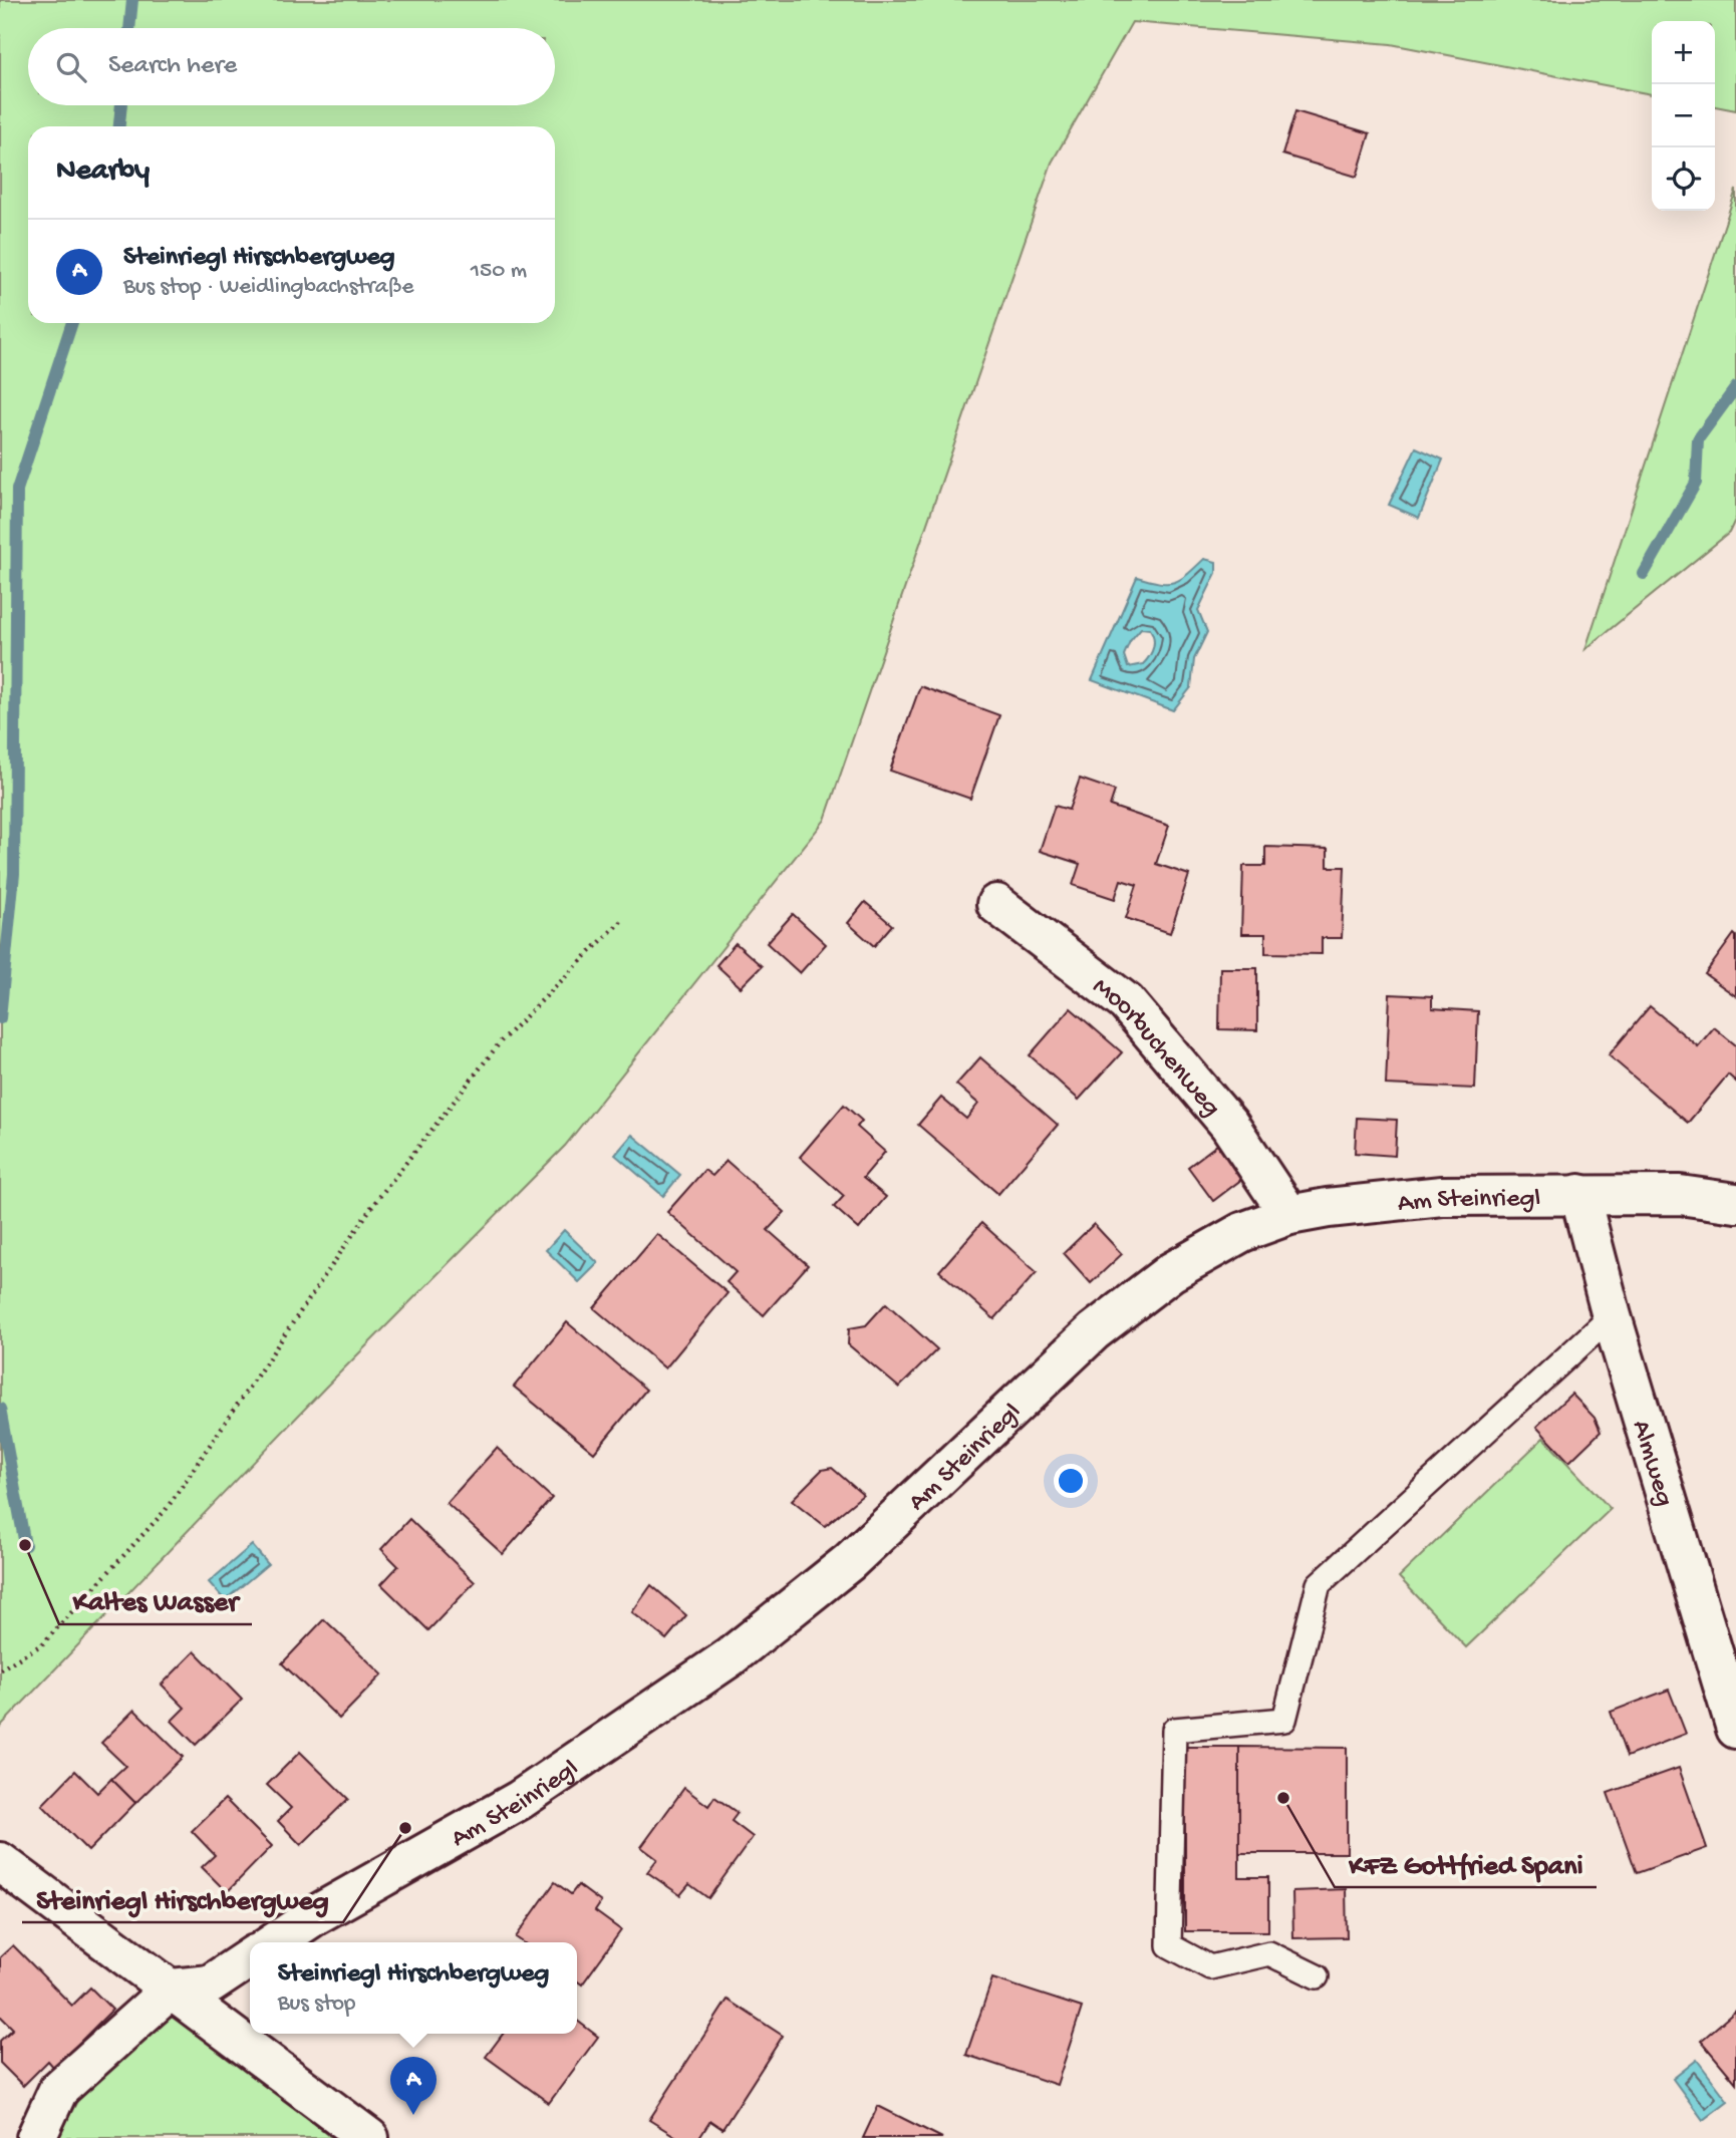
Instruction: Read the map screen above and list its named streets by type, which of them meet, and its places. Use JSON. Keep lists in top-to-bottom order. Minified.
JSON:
{"streets":{"street":["Moorbuchenweg","Am Steinriegl","Almweg"]},"crossings":[["Moorbuchenweg","Am Steinriegl"],["Am Steinriegl","Almweg"]],"places":["Kaltes Wasser","KFZ Gottfried Spani","Steinriegl Hirschbergweg"],"page":{"map_buttons":["+","−"],"search":"Search here","heading":"Nearby","list":[{"mark":"A","name":"Steinriegl Hirschbergweg","note":"Bus stop · Weidlingbachstraße","value":"150 m"}],"popup":["Steinriegl Hirschbergweg","Bus stop"],"pins":"A"}}
